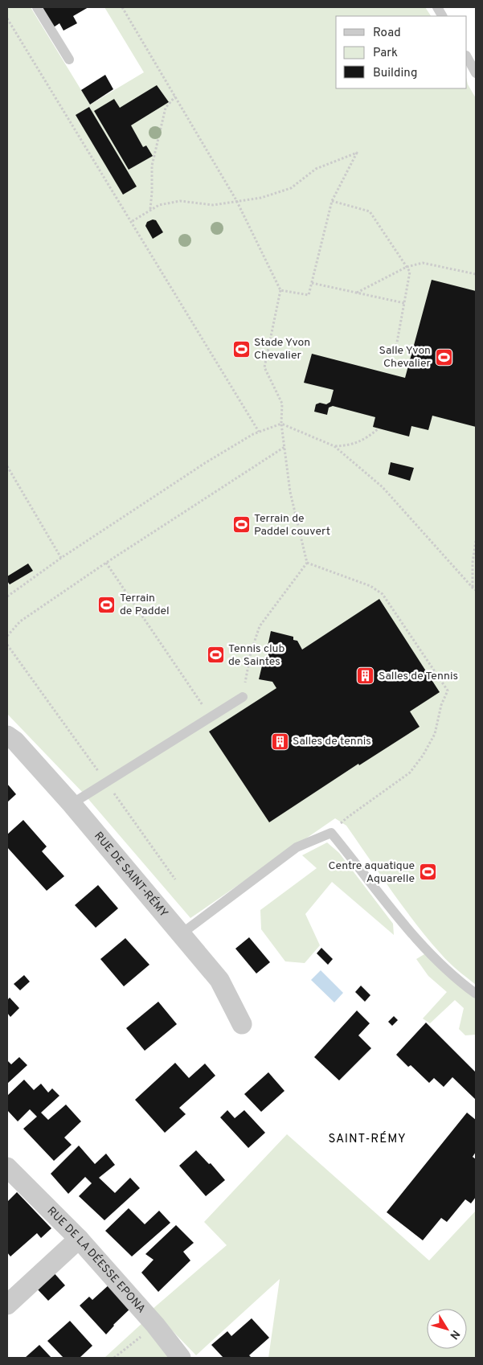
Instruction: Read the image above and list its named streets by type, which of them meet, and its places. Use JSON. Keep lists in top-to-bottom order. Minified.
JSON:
{"streets":{"street":["RUE DE SAINT-RÉMY","RUE DE LA DÉESSE EPONA"]},"districts":["SAINT-RÉMY"],"places":{"sports":["Stade Yvon Chevalier","Salle Yvon Chevalier","Terrain de Paddel couvert","Terrain de Paddel","Tennis club de Saintes","Centre aquatique Aquarelle"],"building":["Salles de Tennis","Salles de tennis"]},"legend":["Road","Park","Building"],"north":"bottom right"}
